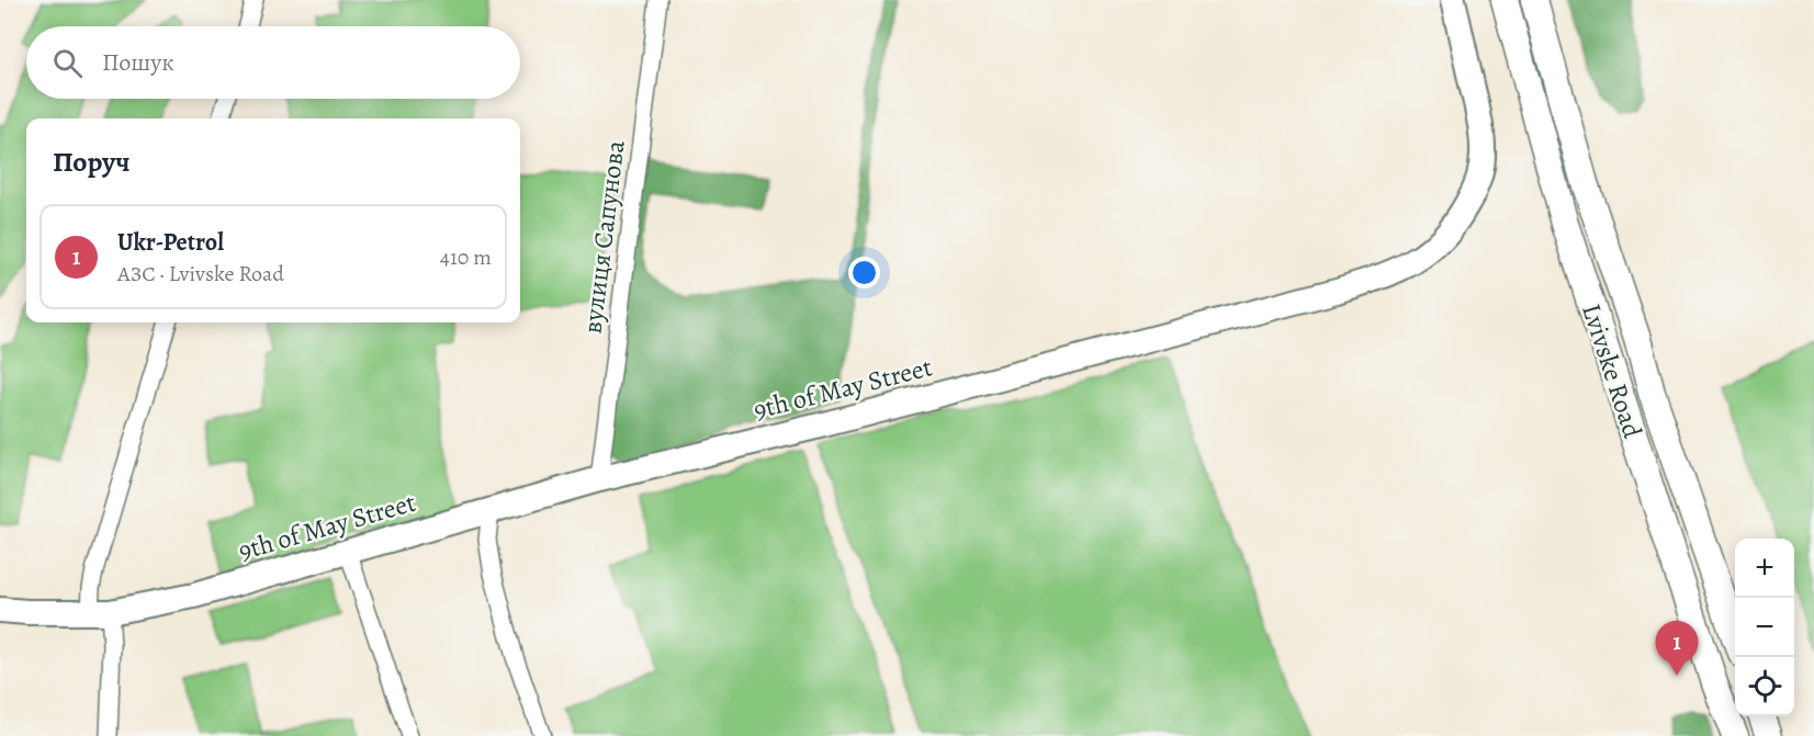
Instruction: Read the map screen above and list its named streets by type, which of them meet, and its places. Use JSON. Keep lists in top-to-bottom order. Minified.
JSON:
{"streets":{"main road":["Lvivske Road"],"street":["вулиця Сапунова","9th of May Street"]},"crossings":[["вулиця Сапунова","9th of May Street"]],"page":{"search":"Пошук","heading":"Поруч","list":[{"mark":"1","name":"Ukr-Petrol","note":"АЗС · Lvivske Road","value":"410 m"}],"map_buttons":["+","−"],"pins":"1"}}
